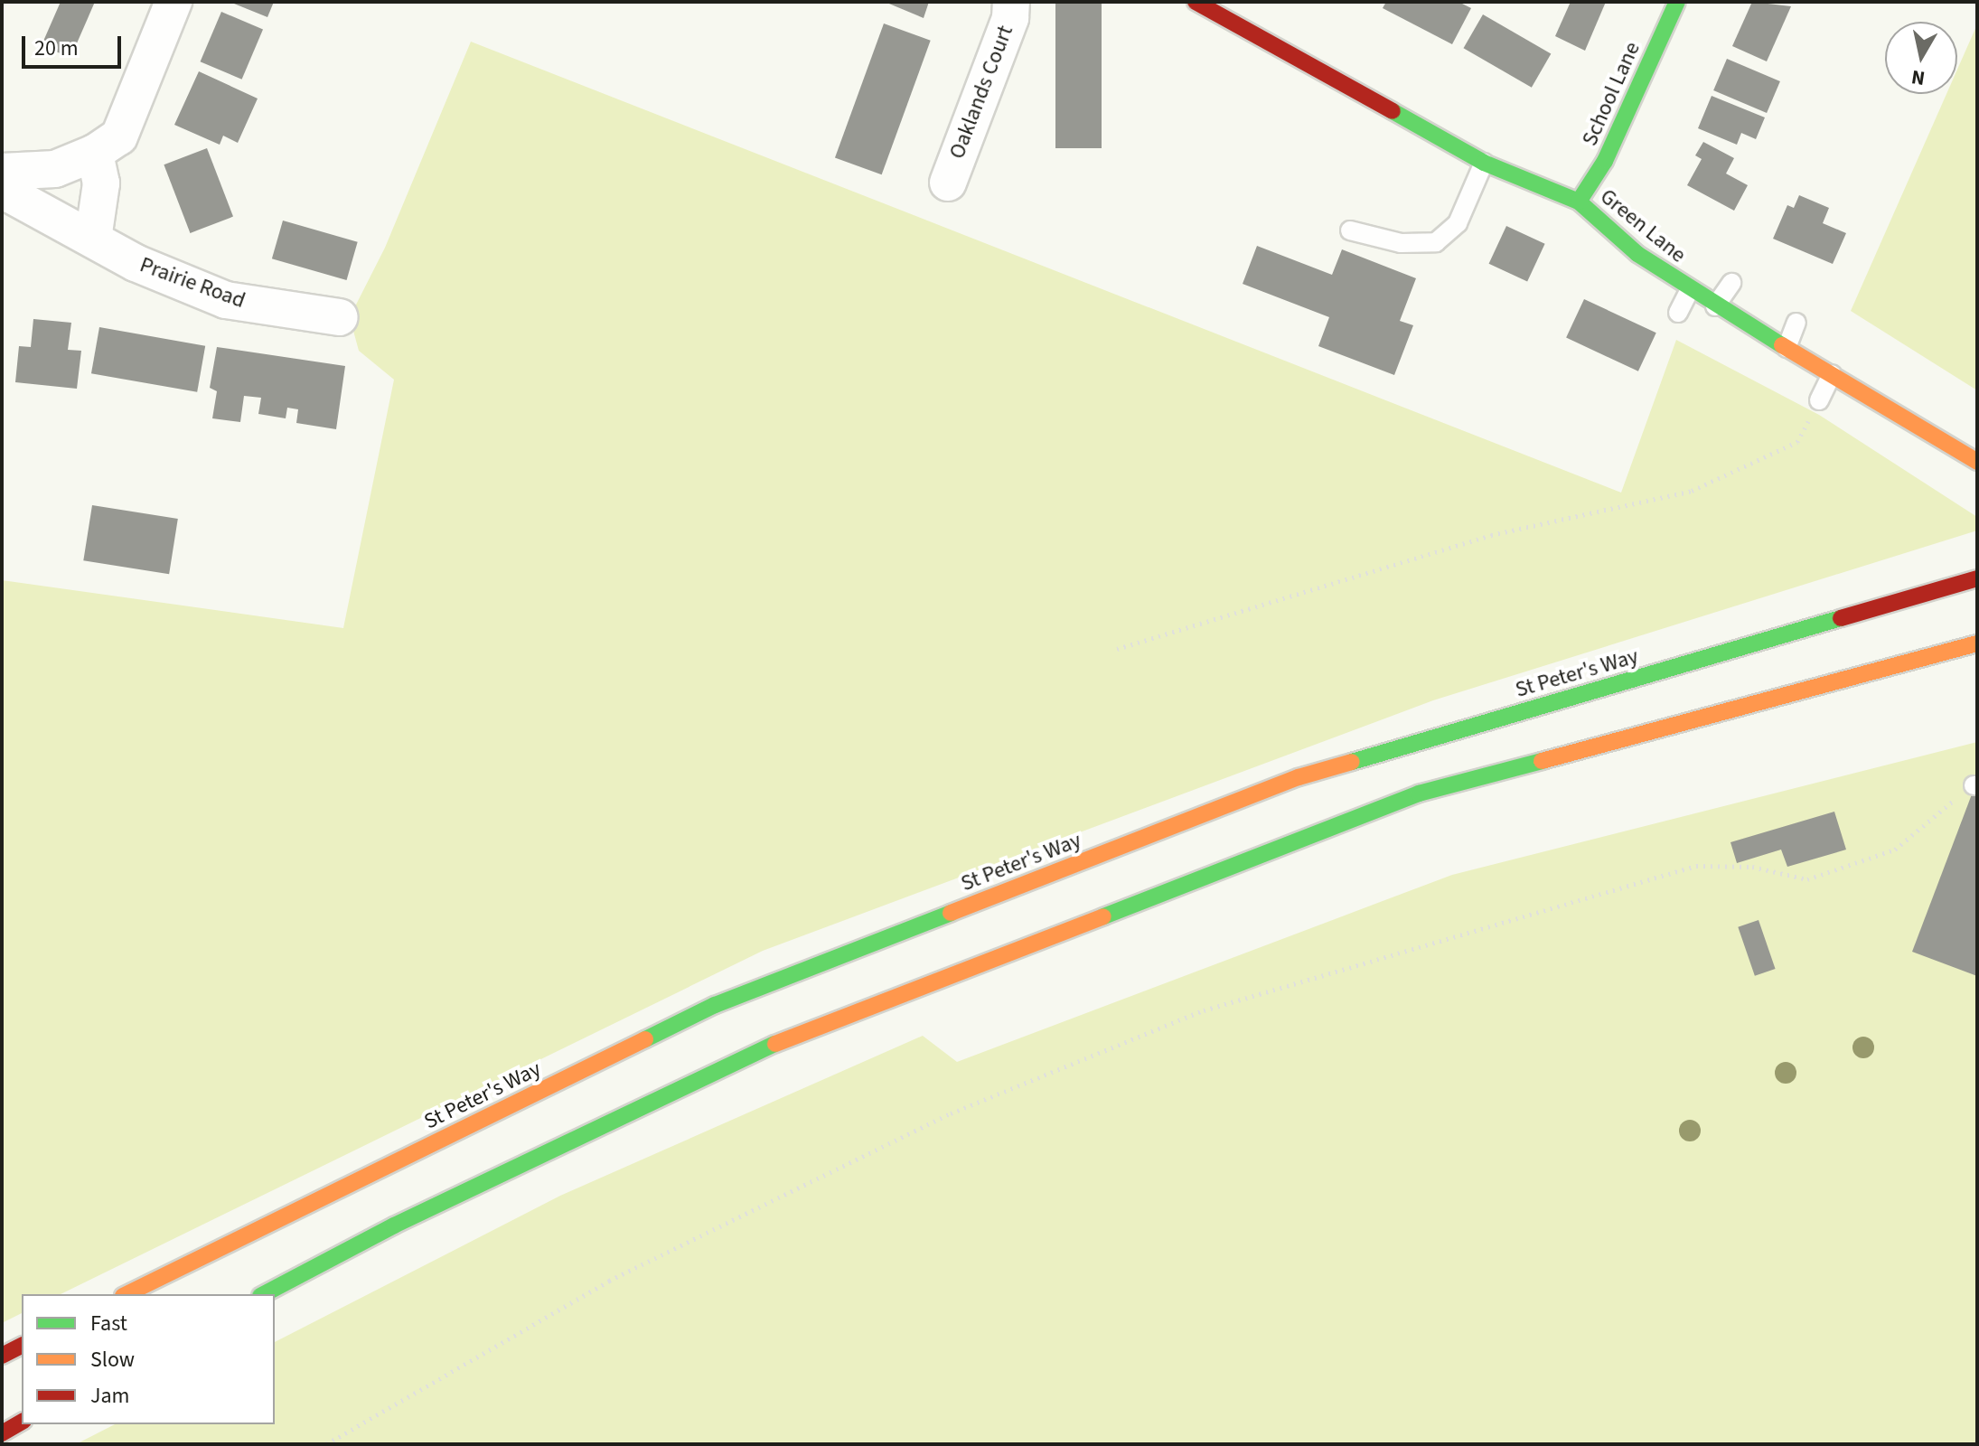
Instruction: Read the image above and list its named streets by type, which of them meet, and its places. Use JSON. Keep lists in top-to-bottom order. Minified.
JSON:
{"streets":{"main road":["School Lane","Green Lane","St Peter's Way"],"street":["Oaklands Court","Prairie Road"]},"crossings":[["School Lane","Green Lane"]],"legend":["Fast","Slow","Jam"],"scale_bar":"20 m","north":"bottom"}
